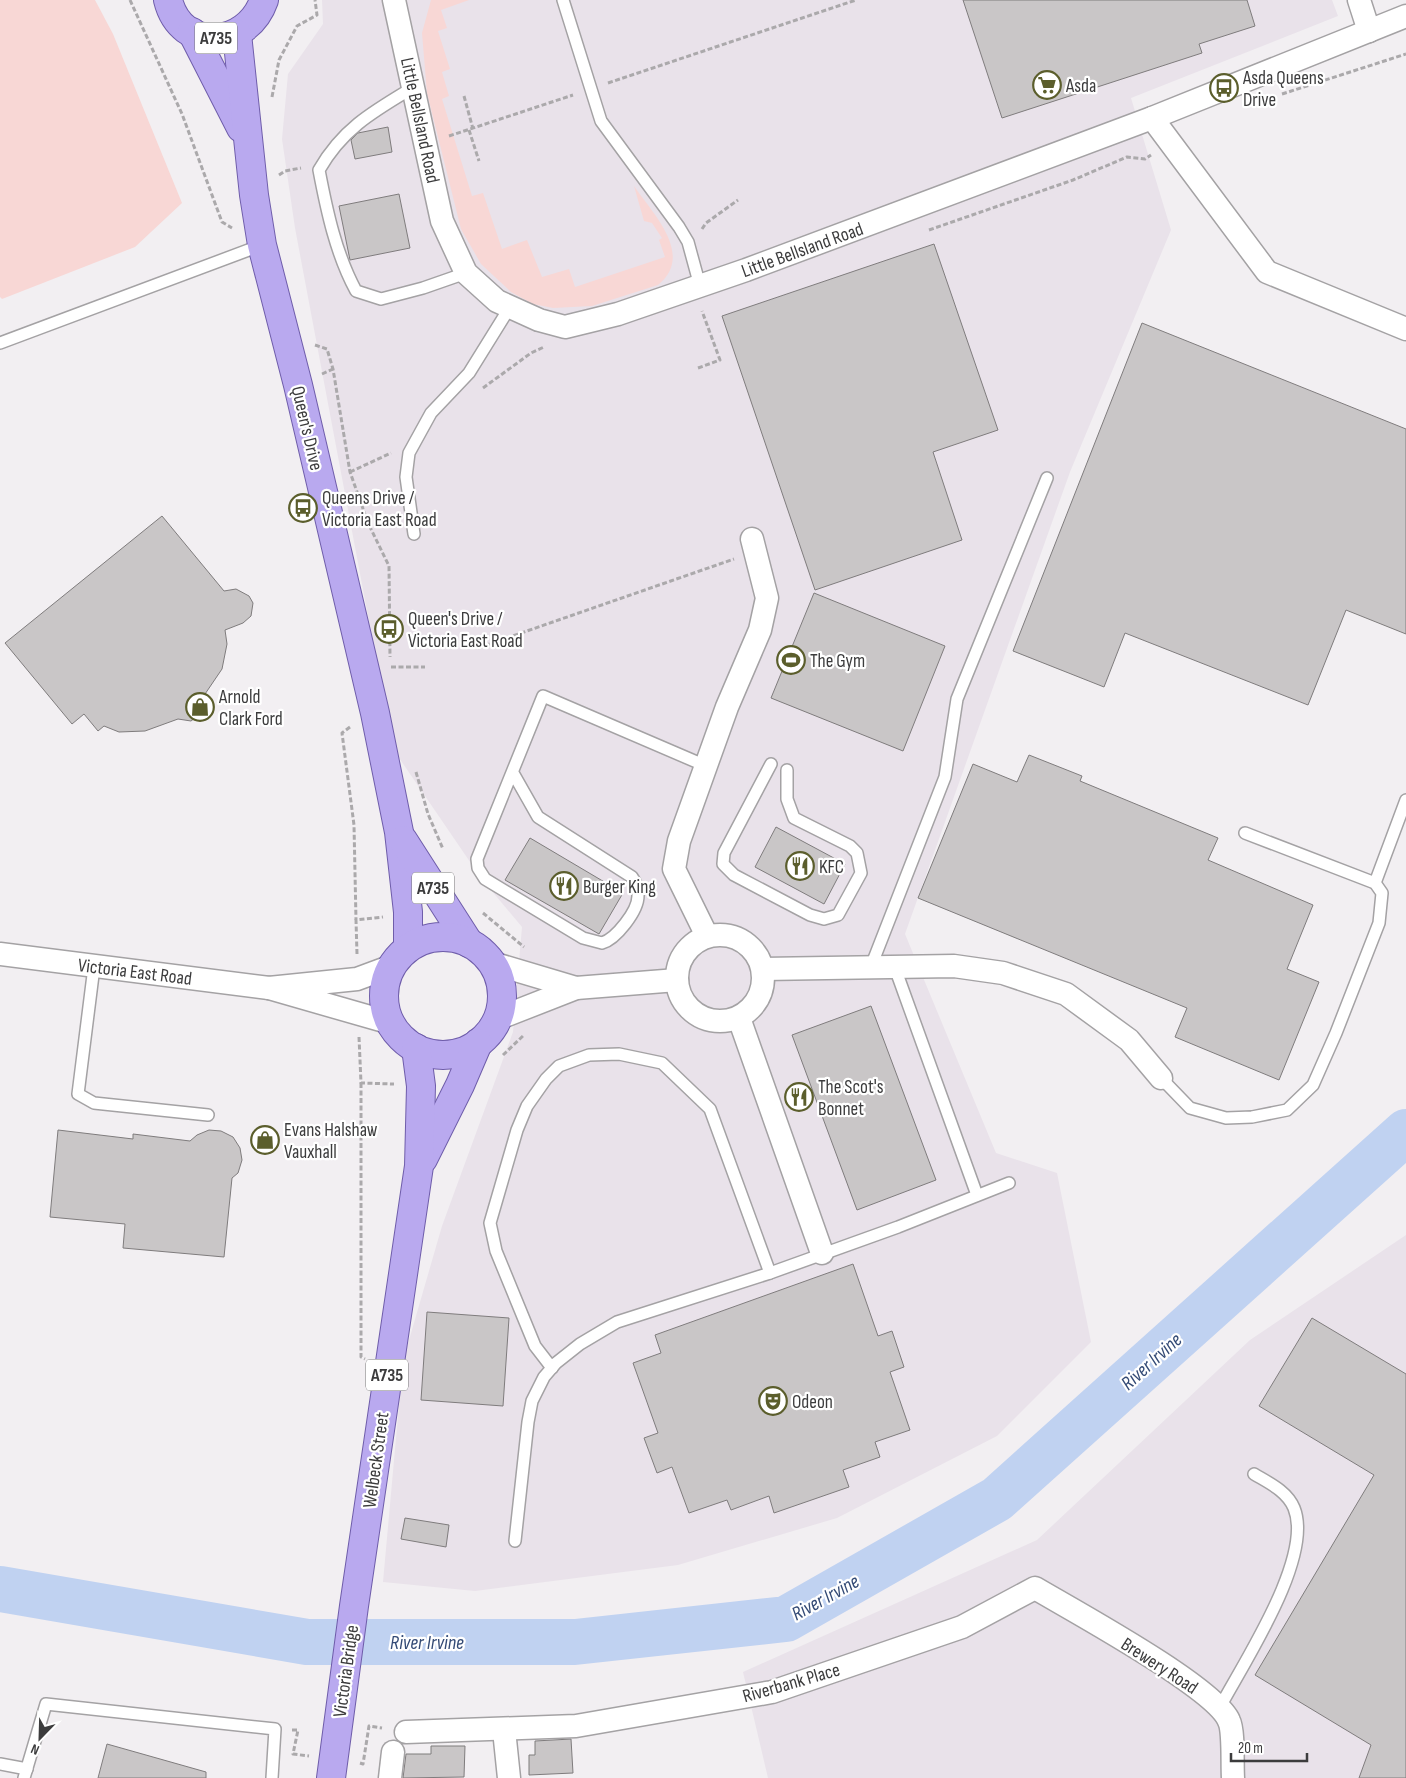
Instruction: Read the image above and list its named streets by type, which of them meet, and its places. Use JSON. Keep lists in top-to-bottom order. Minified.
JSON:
{"streets":{"main road":["A735","Queen's Drive","Welbeck Street","Victoria Bridge"],"street":["Little Bellsland Road","Victoria East Road","Brewery Road","Riverbank Place"]},"crossings":[["A735","Queen's Drive"],["A735","Victoria East Road"],["A735","Welbeck Street"],["Queen's Drive","Victoria East Road"],["Queen's Drive","Welbeck Street"],["Victoria East Road","Welbeck Street"],["Welbeck Street","Victoria Bridge"],["Brewery Road","Riverbank Place"]],"water":["River Irvine"],"places":{"supermarket":["Asda"],"bus stop":["Asda Queens Drive","Queens Drive / Victoria East Road","Queen's Drive / Victoria East Road"],"sports":["The Gym"],"shop":["Arnold Clark Ford","Evans Halshaw Vauxhall"],"restaurant":["KFC","Burger King","The Scot's Bonnet"],"theatre":["Odeon"]},"scale_bar":"20 m","north":"bottom left"}
